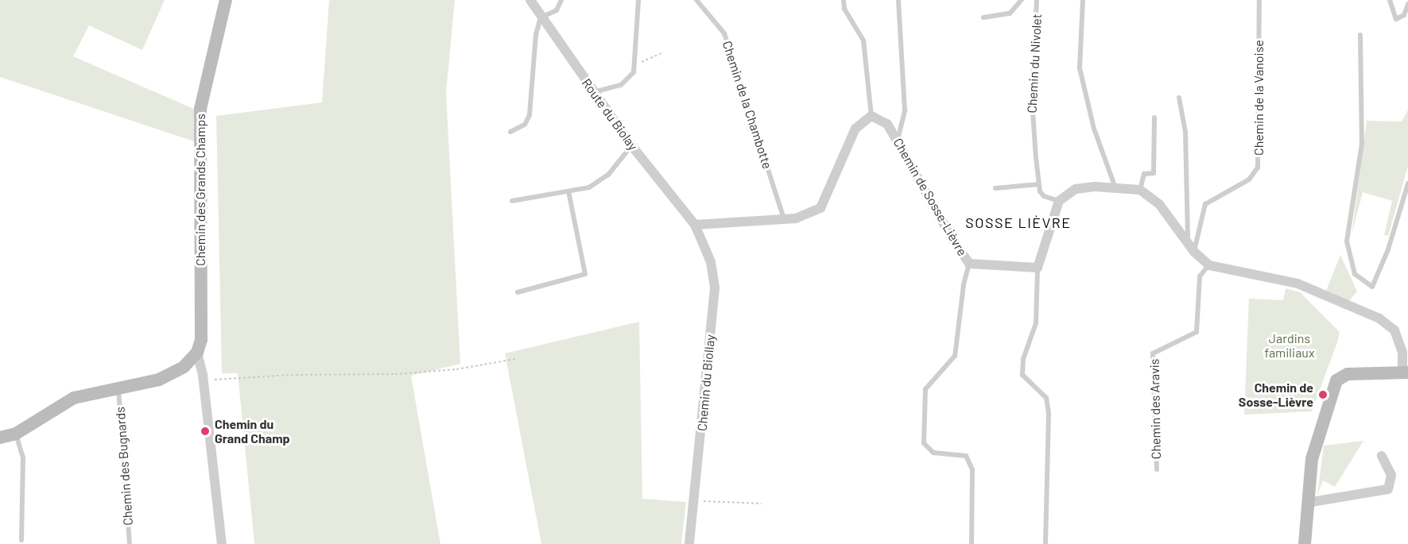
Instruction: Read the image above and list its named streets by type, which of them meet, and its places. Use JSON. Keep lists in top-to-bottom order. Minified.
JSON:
{"streets":{"street":["Route du Biolay","Chemin des Grands Champs","Chemin de Sosse-Lièvre","Chemin du Biollay","Chemin des Bugnards"],"lane":["Chemin du Nivolet","Chemin de la Vanoise","Chemin de la Chambotte","Chemin des Aravis"]},"crossings":[["Route du Biolay","Chemin du Biollay"],["Chemin des Grands Champs","Chemin des Bugnards"]],"districts":["SOSSE LIÈVRE"],"parks":["Jardins familiaux"],"places":["Chemin de Sosse-Lièvre","Chemin du Grand Champ"]}
